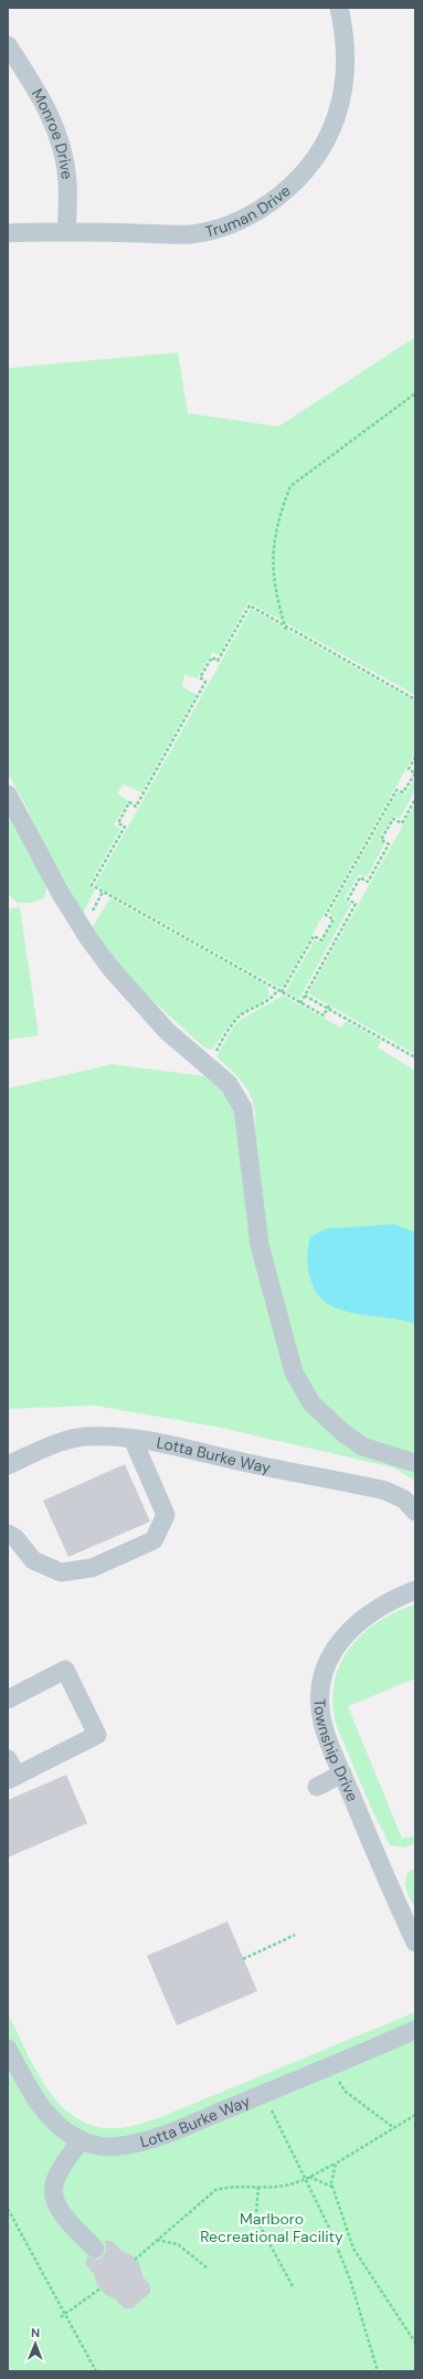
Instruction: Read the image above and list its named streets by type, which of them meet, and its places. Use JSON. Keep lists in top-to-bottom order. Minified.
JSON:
{"streets":{"street":["Monroe Drive","Truman Drive","Lotta Burke Way","Township Drive"]},"crossings":[["Monroe Drive","Truman Drive"]],"parks":["Marlboro Recreational Facility"],"north":"top"}
